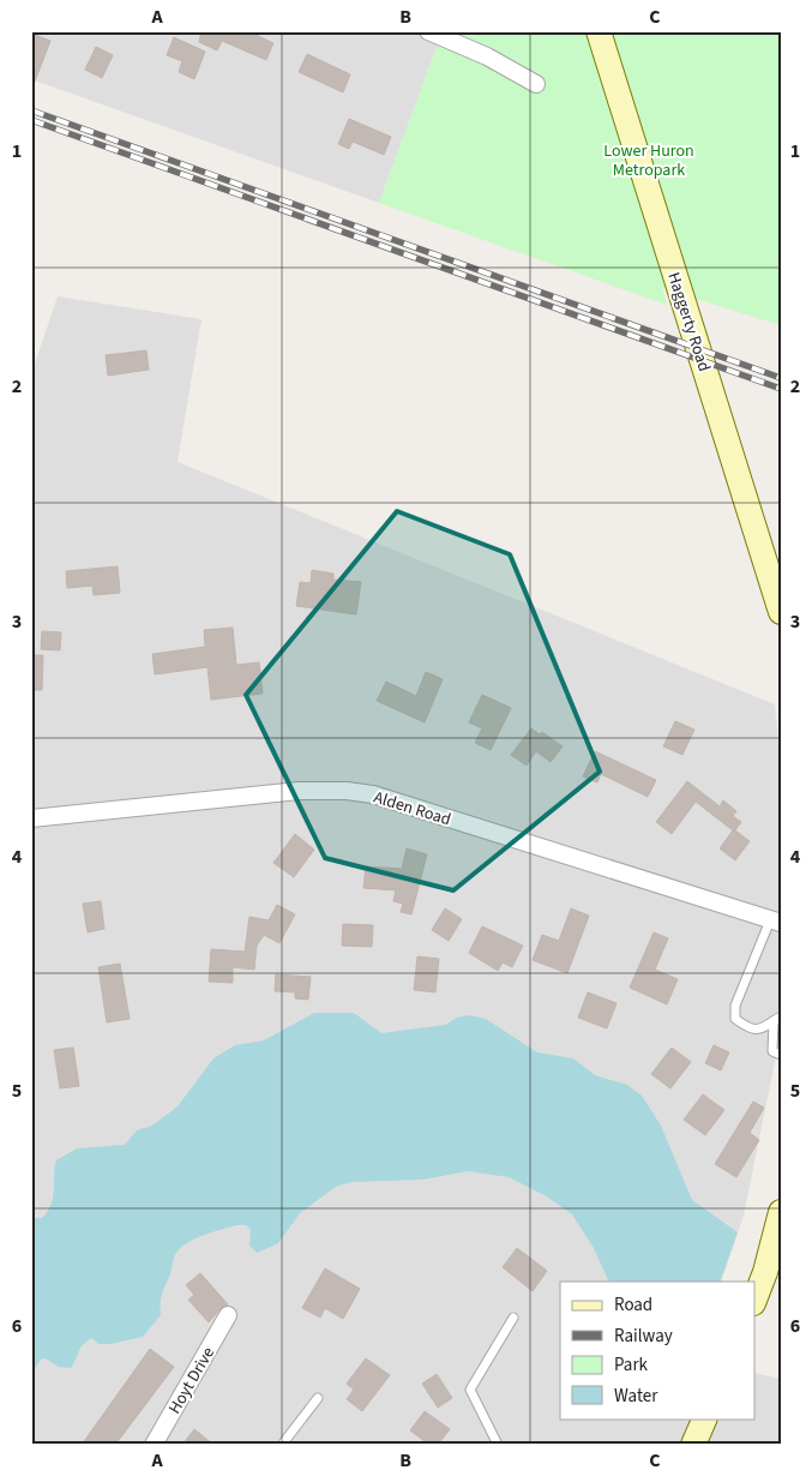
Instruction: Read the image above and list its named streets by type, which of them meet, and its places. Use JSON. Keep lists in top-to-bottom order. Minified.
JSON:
{"streets":{"main road":["Haggerty Road"],"street":["Alden Road","Hoyt Drive"]},"parks":["Lower Huron Metropark"],"legend":["Road","Railway","Park","Water"],"grid":{"columns":["A","B","C"],"rows":["1","2","3","4","5","6"]}}
